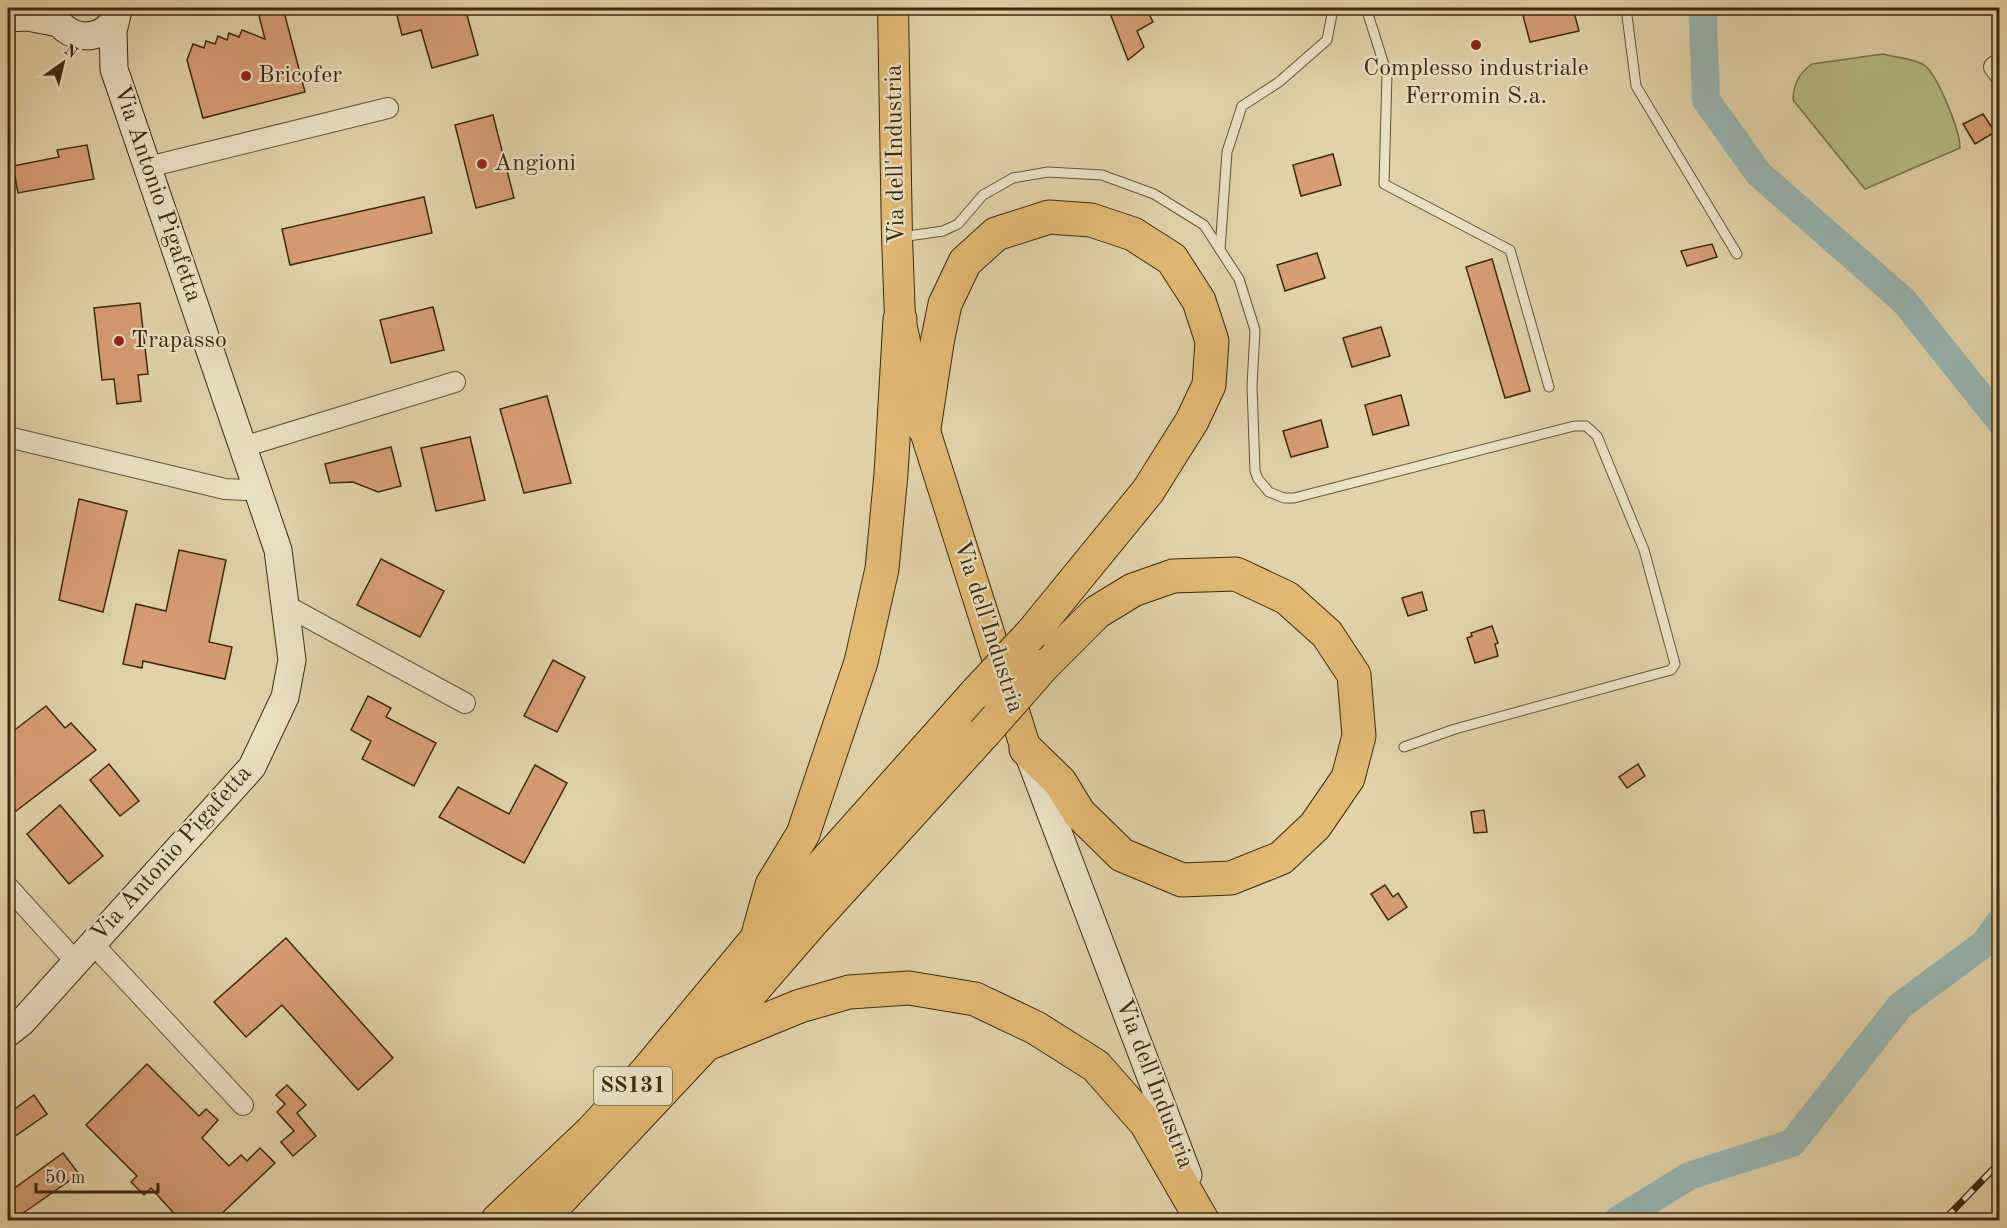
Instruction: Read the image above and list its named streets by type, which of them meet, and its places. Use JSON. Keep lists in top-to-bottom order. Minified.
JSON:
{"streets":{"highway":["SS131"],"main road":["Via dell'Industria"],"street":["Via Antonio Pigafetta"]},"places":["Complesso industriale Ferromin S.a.","Bricofer","Angioni","Trapasso"],"scale_bar":"50 m","north":"top right"}
